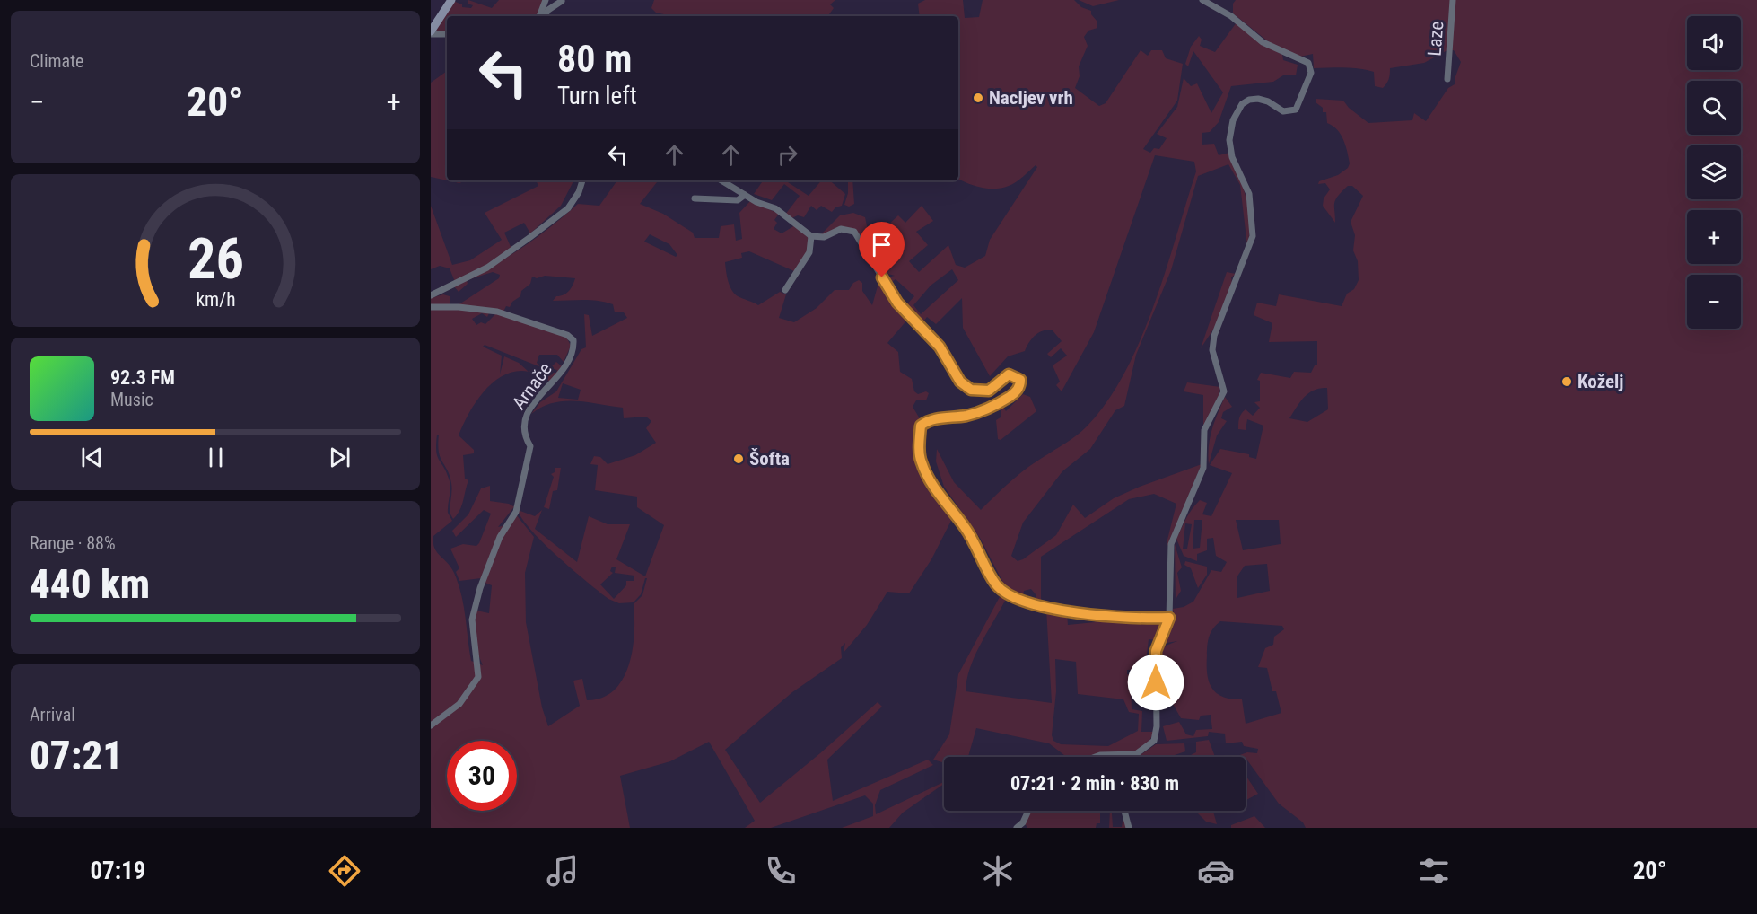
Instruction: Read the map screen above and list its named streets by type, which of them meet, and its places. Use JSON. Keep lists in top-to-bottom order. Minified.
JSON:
{"streets":{"street":["Laze","Arnače"]},"places":["Nacljev vrh","Koželj","Šofta"],"page":{"tile":["Climate",["Range · 88%","440 km"],["Arrival","07:21"]],"map_buttons":["+","−"],"turn":["80 m","Turn left"],"heat":["−","20°","+"],"song":["92.3 FM","Music"],"limit":"30","trip":"07:21 · 2 min · 830 m","tabs":["07:19","20°"],"gauge":["26","km/h"]}}
